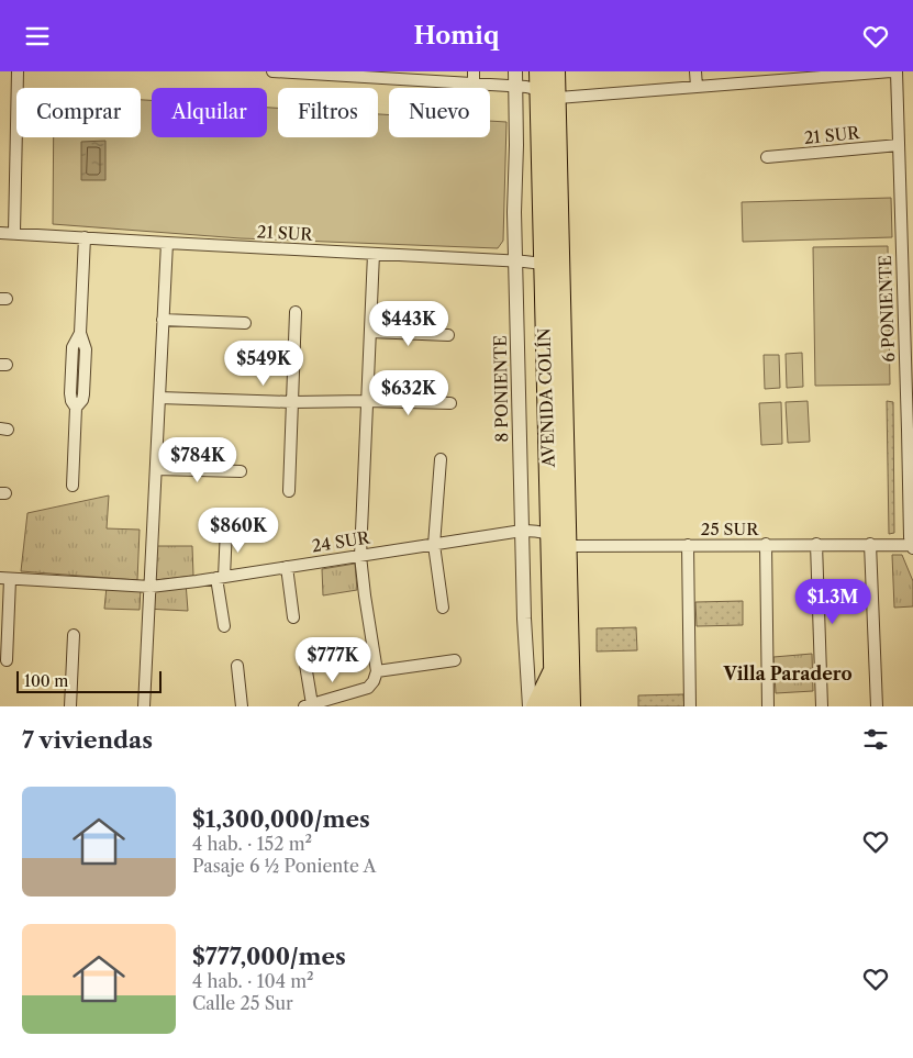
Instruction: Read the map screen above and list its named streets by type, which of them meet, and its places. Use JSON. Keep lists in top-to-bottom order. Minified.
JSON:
{"streets":{"main road":["AVENIDA COLÍN"],"street":["21 SUR","6 PONIENTE","8 PONIENTE","25 SUR","24 SUR"]},"crossings":[["21 SUR","6 PONIENTE"],["21 SUR","8 PONIENTE"],["21 SUR","AVENIDA COLÍN"],["6 PONIENTE","25 SUR"],["8 PONIENTE","24 SUR"],["AVENIDA COLÍN","25 SUR"],["AVENIDA COLÍN","24 SUR"]],"districts":["Villa Paradero"],"scale_bar":"100 m","page":{"header":"Homiq","chip":["Comprar","Alquilar","Filtros","Nuevo"],"price":["$443K","$549K","$632K","$784K","$860K","$1.3M","$777K"],"scale":"100 m","heading":"7 viviendas","list":[{"name":"$1,300,000/mes","note":"4 hab. · 152 m² · Pasaje 6 ½ Poniente A"},{"name":"$777,000/mes","note":"4 hab. · 104 m² · Calle 25 Sur"}]}}
